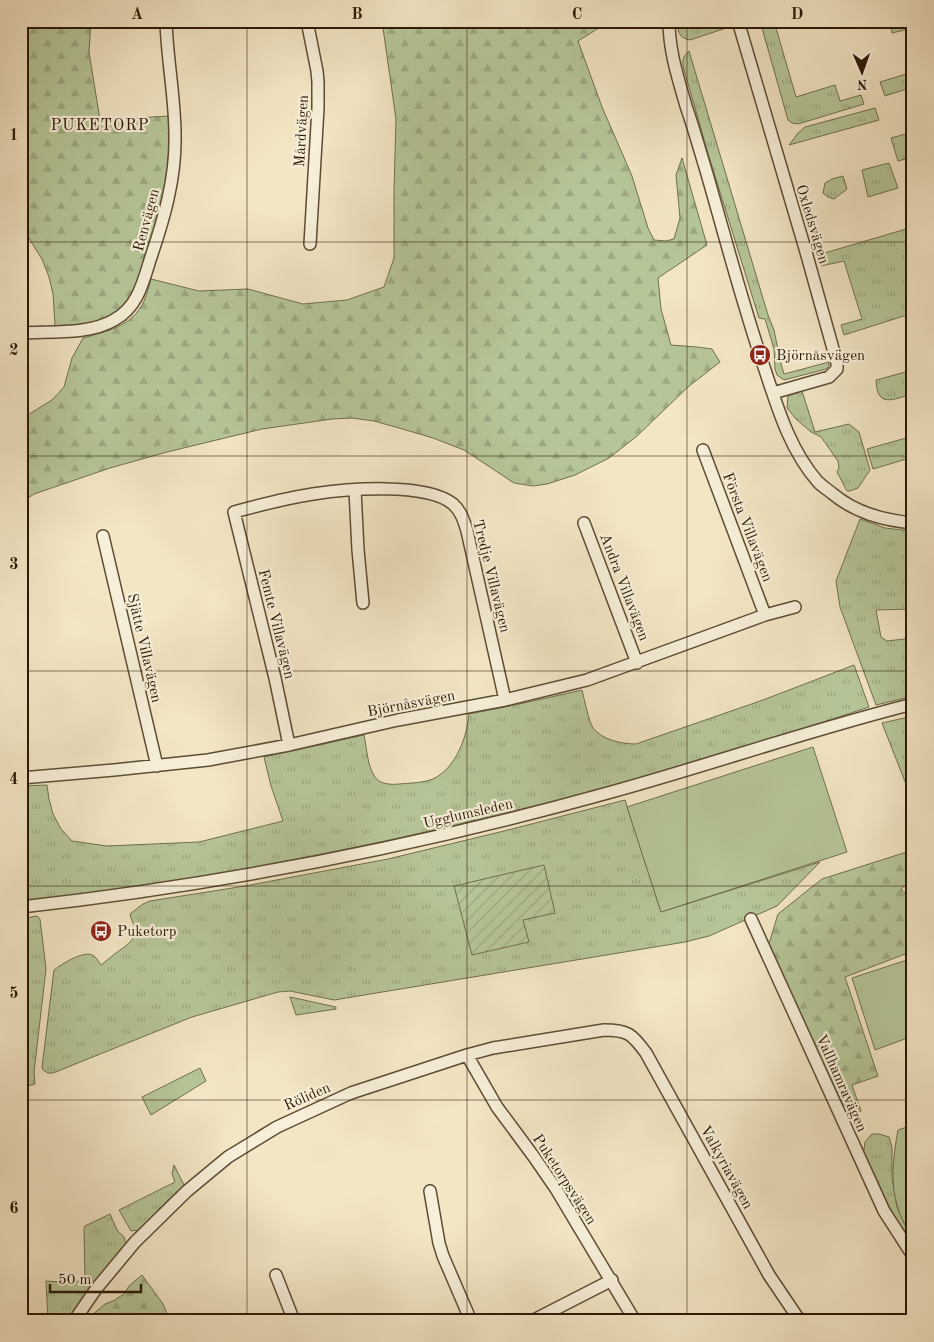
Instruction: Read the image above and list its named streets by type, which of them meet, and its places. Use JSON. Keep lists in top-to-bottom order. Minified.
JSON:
{"streets":{"street":["Mårdvägen","Renvägen","Oxledsvägen","Första Villavägen","Tredje Villavägen","Andra Villavägen","Femte Villavägen","Sjätte Villavägen","Björnåsvägen","Ugglumsleden","Vallhamravägen","Röliden","Valkyriavägen","Puketorpsvägen"]},"crossings":[["Första Villavägen","Björnåsvägen"],["Tredje Villavägen","Femte Villavägen"],["Tredje Villavägen","Björnåsvägen"],["Andra Villavägen","Björnåsvägen"],["Femte Villavägen","Björnåsvägen"],["Sjätte Villavägen","Björnåsvägen"],["Röliden","Valkyriavägen"],["Röliden","Puketorpsvägen"]],"districts":["PUKETORP"],"places":{"bus stop":["Björnåsvägen","Puketorp"]},"scale_bar":"50 m","north":"bottom","grid":{"columns":["A","B","C","D"],"rows":["1","2","3","4","5","6"]}}
